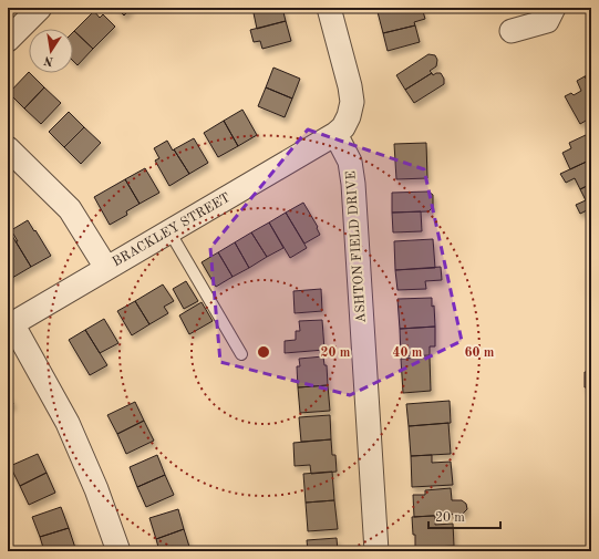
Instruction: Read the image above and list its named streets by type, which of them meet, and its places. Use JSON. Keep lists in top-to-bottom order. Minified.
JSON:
{"streets":{"street":["BRACKLEY STREET","ASHTON FIELD DRIVE"]},"crossings":[["BRACKLEY STREET","ASHTON FIELD DRIVE"]],"scale_bar":"20 m","north":"bottom","rings":["20 m","40 m","60 m"]}
